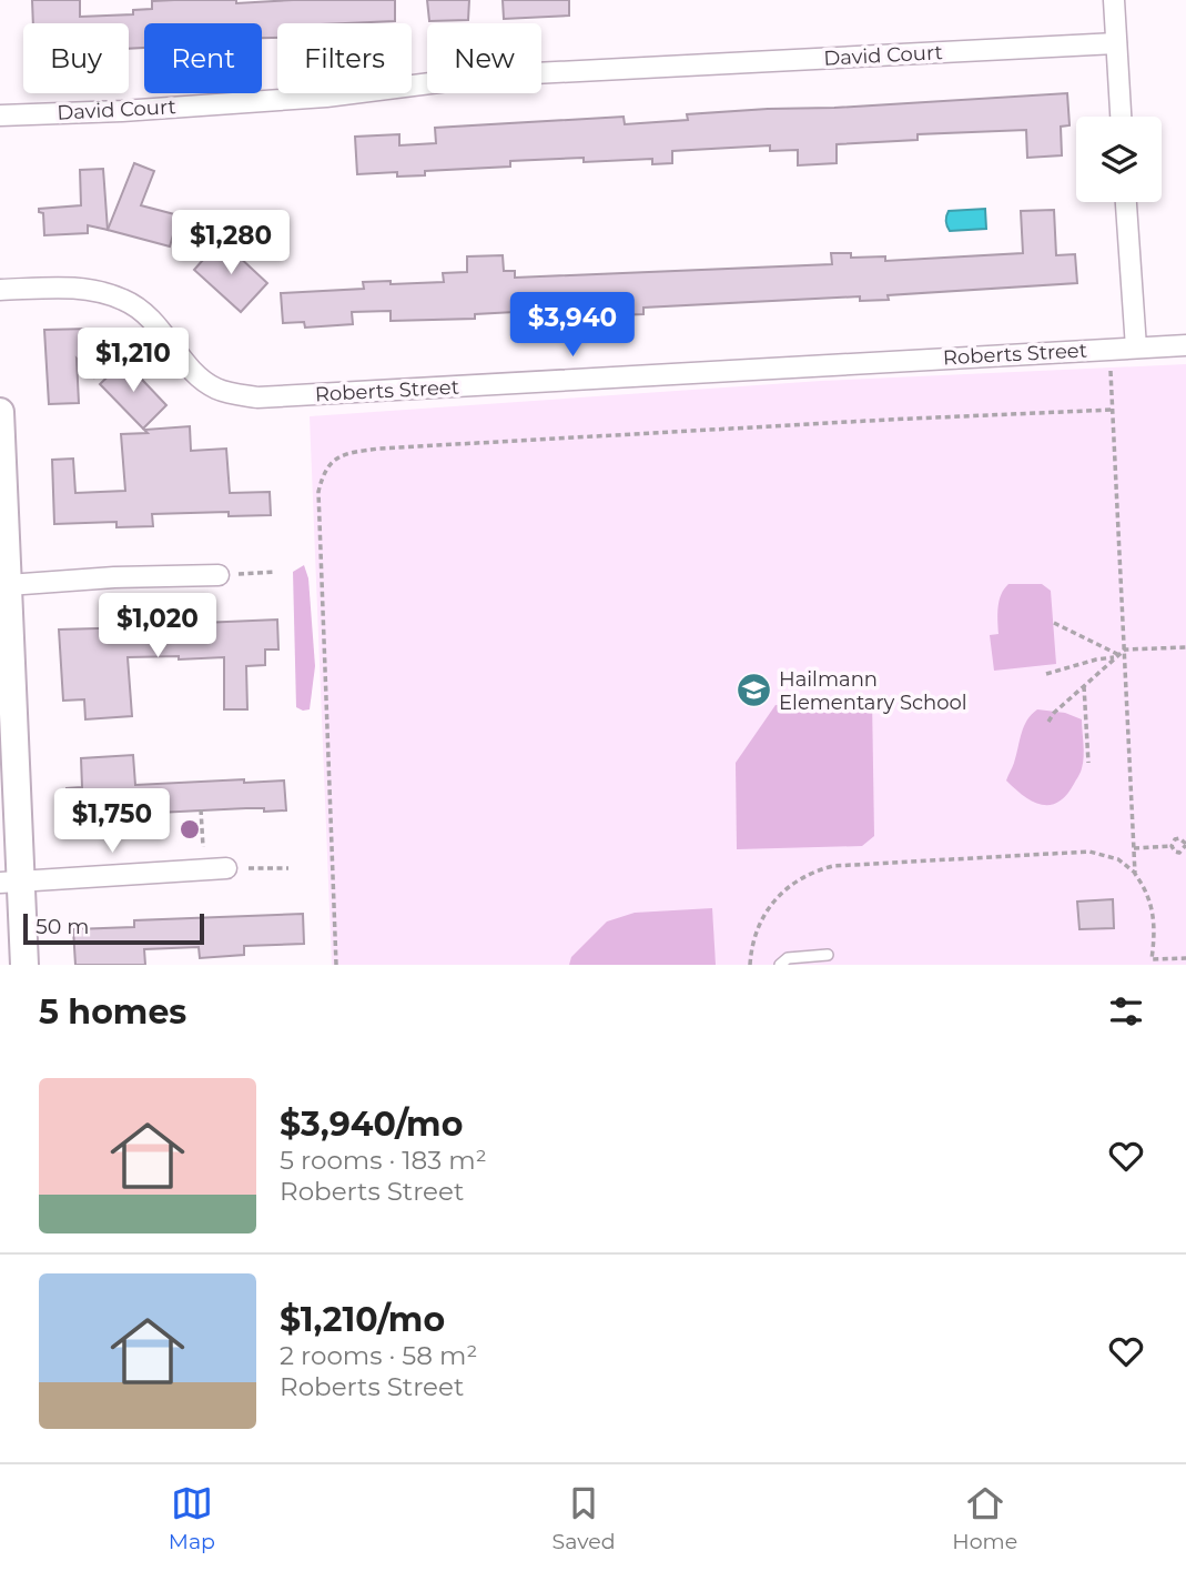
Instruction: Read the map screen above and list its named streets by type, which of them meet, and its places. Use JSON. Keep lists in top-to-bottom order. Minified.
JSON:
{"streets":{"street":["David Court","Roberts Street"]},"places":{"school or university":["Hailmann Elementary School"]},"scale_bar":"50 m","page":{"chip":["Buy","Rent","Filters","New"],"price":["$1,280","$3,940","$1,210","$1,020","$1,750"],"scale":"50 m","heading":"5 homes","list":[{"name":"$3,940/mo","note":"5 rooms · 183 m² · Roberts Street"},{"name":"$1,210/mo","note":"2 rooms · 58 m² · Roberts Street"}],"tabs":["Map","Saved","Home"]}}
